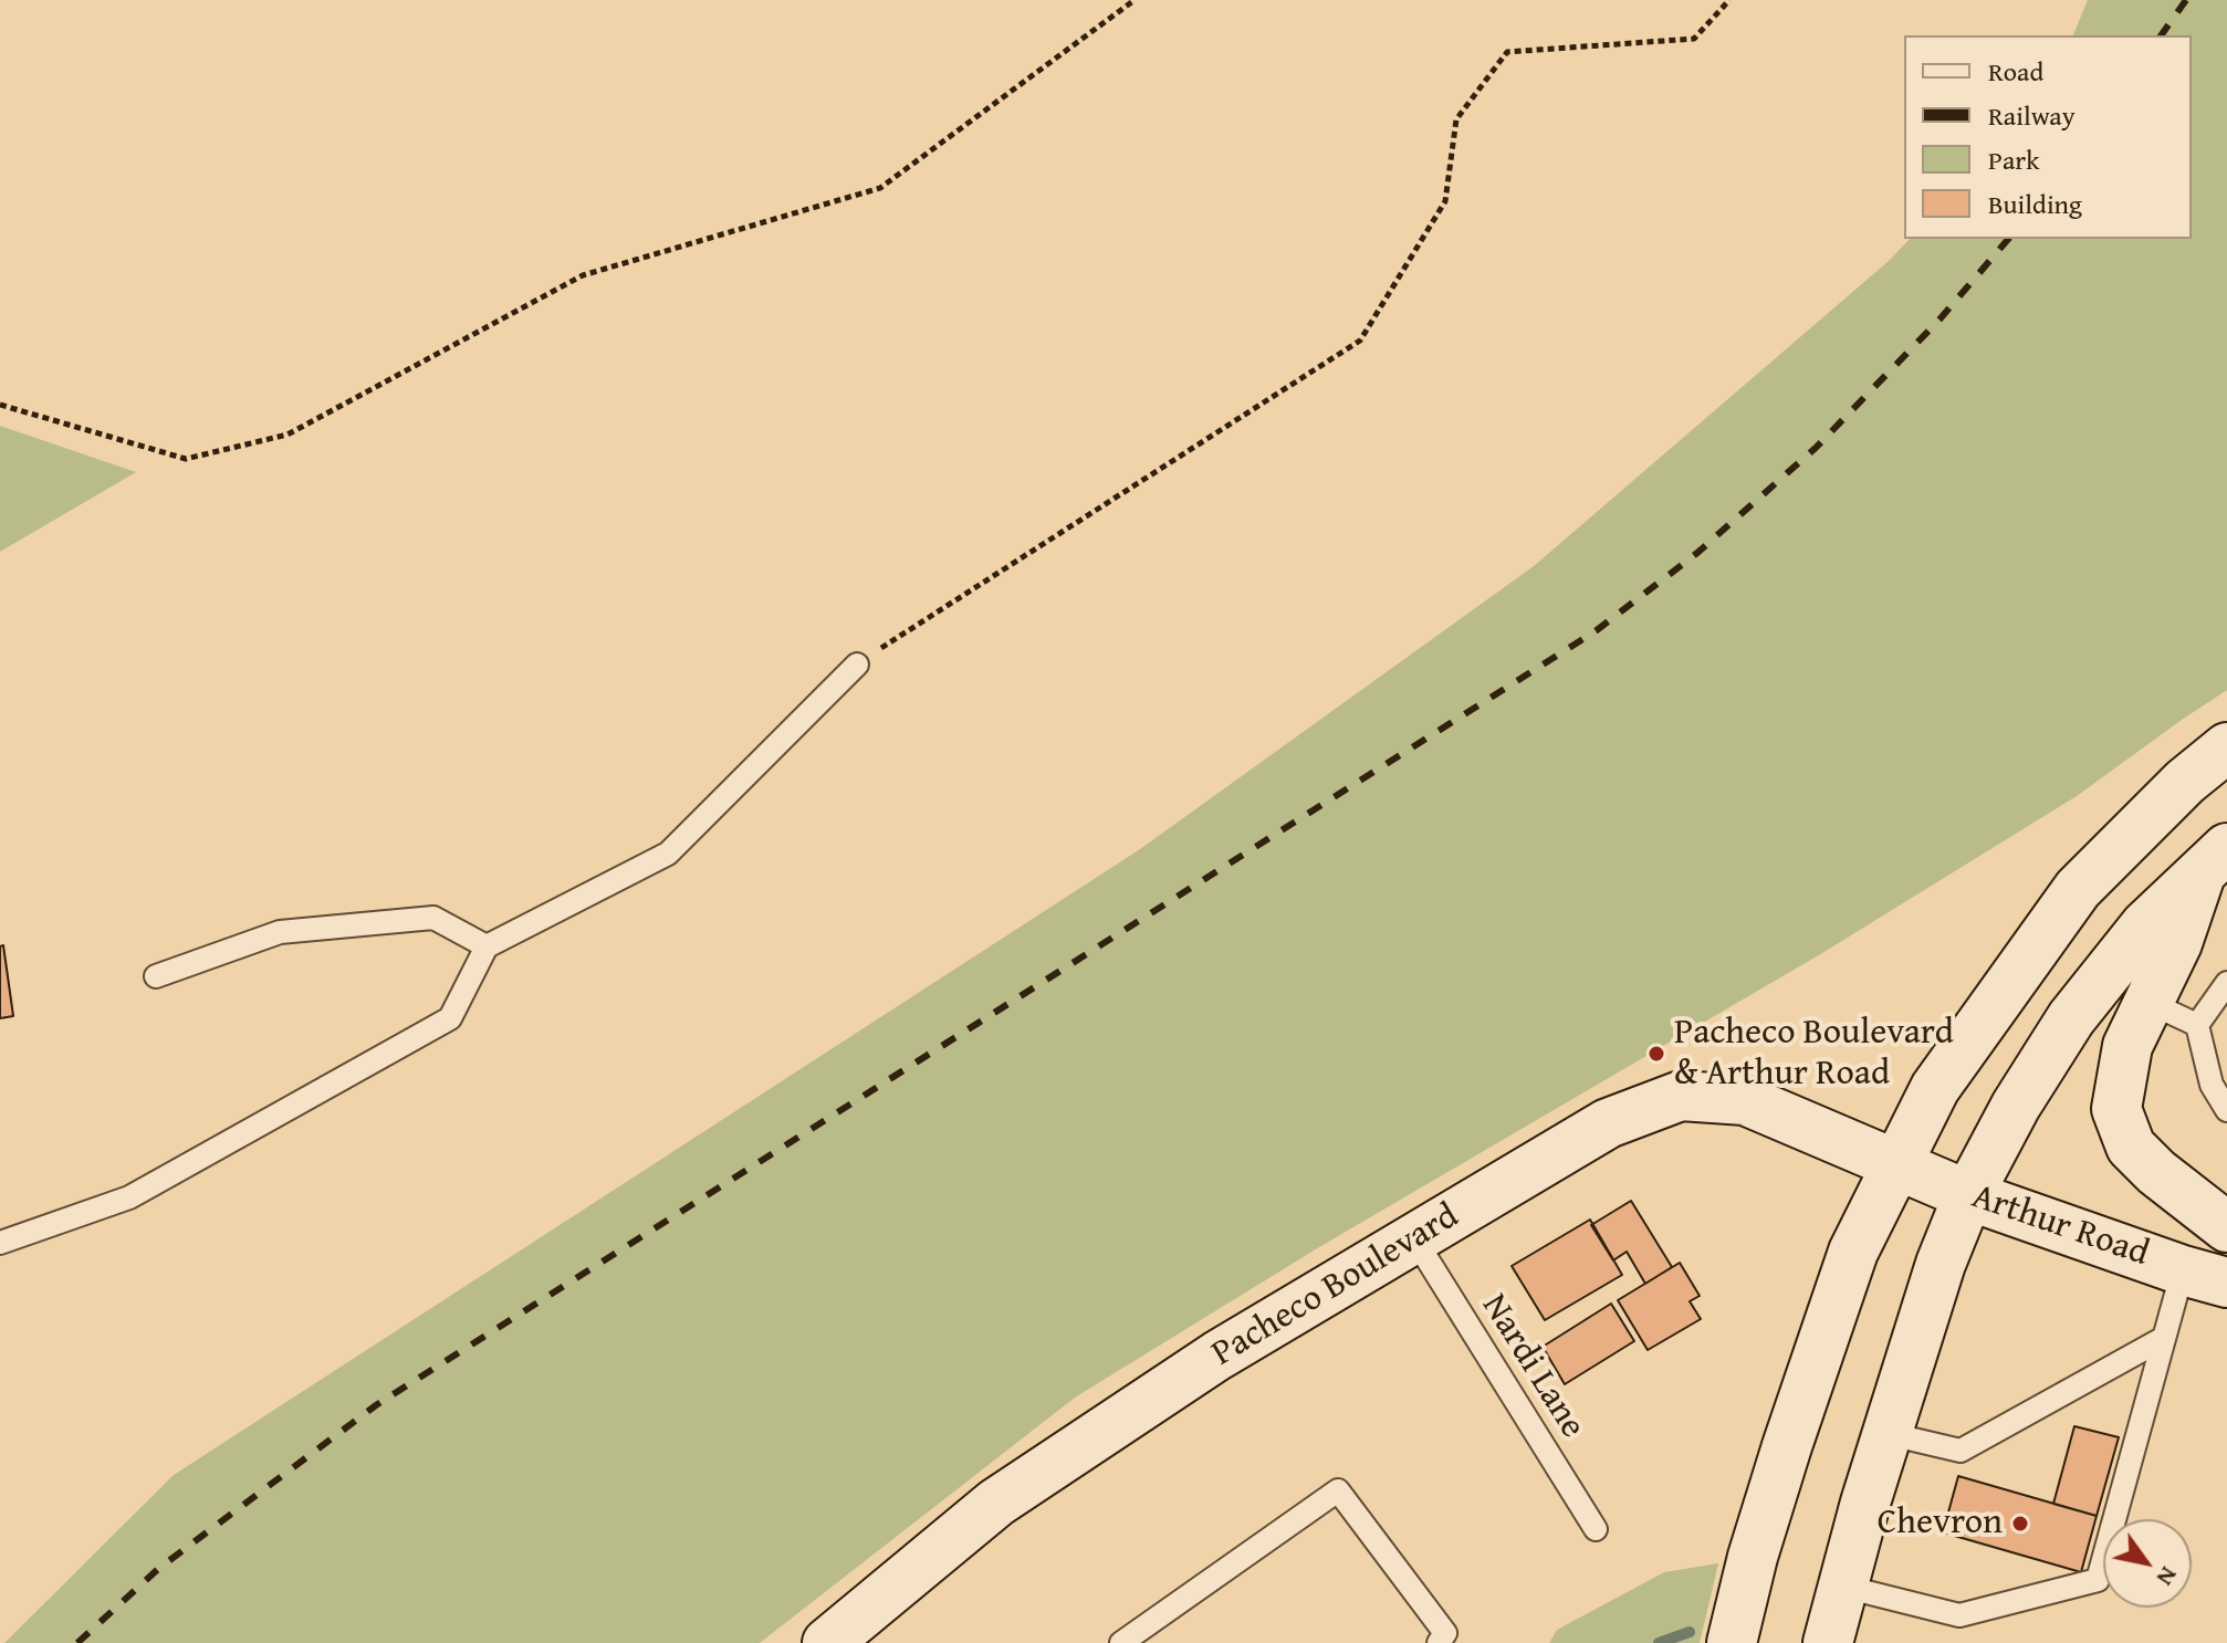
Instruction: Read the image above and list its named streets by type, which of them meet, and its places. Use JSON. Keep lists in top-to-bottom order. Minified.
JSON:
{"streets":{"main road":["Arthur Road","Pacheco Boulevard"],"lane":["Nardi Lane"]},"crossings":[["Arthur Road","Pacheco Boulevard"],["Pacheco Boulevard","Nardi Lane"]],"places":["Pacheco Boulevard & Arthur Road","Chevron"],"legend":["Road","Railway","Park","Building"],"north":"bottom right"}
